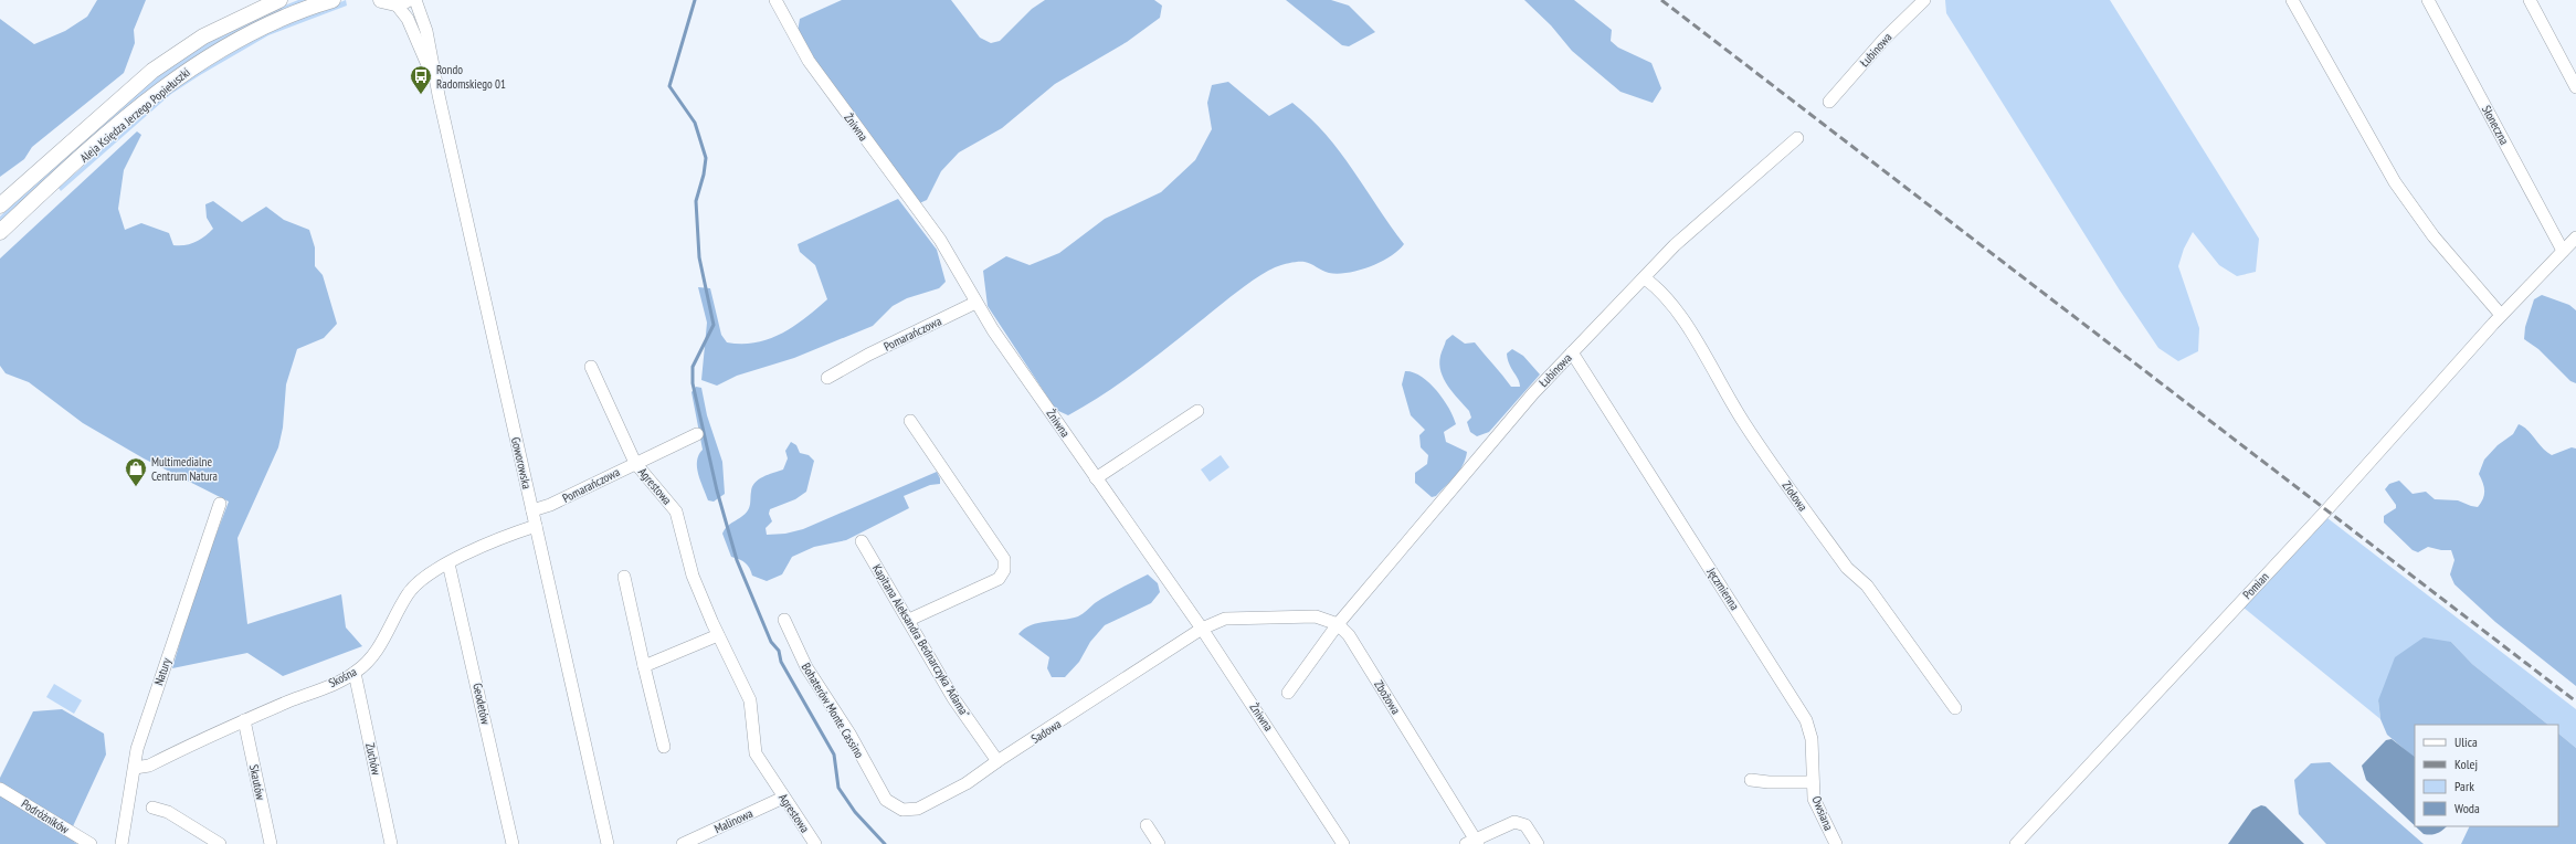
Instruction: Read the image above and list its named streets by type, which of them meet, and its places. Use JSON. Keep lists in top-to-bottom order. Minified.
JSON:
{"streets":{"main road":["Aleja Księdza Jerzego Popiełuszki"],"street":["Łubinowa","Słoneczna","Żniwna","Pomarańczowa","Goworowska","Agrestowa","Ziołowa","Pomian","Jęczmienna","Kapitana Aleksandra Bednarczyka \"Adama\"","Natury","Skośna","Zbożowa","Geodetów","Bohaterów Monte Cassino","Sadowa","Zuchów","Skautów","Owsiana","Podróżników","Malinowa"]},"crossings":[["Łubinowa","Ziołowa"],["Łubinowa","Jęczmienna"],["Łubinowa","Zbożowa"],["Łubinowa","Sadowa"],["Słoneczna","Pomian"],["Żniwna","Pomarańczowa"],["Żniwna","Sadowa"],["Pomarańczowa","Goworowska"],["Pomarańczowa","Agrestowa"],["Goworowska","Skośna"],["Agrestowa","Malinowa"],["Jęczmienna","Owsiana"],["Kapitana Aleksandra Bednarczyka \"Adama\"","Sadowa"],["Natury","Skośna"],["Skośna","Geodetów"],["Skośna","Zuchów"],["Skośna","Skautów"],["Zbożowa","Sadowa"],["Bohaterów Monte Cassino","Sadowa"]],"places":{"bus stop":["Rondo Radomskiego 01"],"shop":["Multimedialne Centrum Natura"]},"legend":["Ulica","Kolej","Park","Woda"]}
